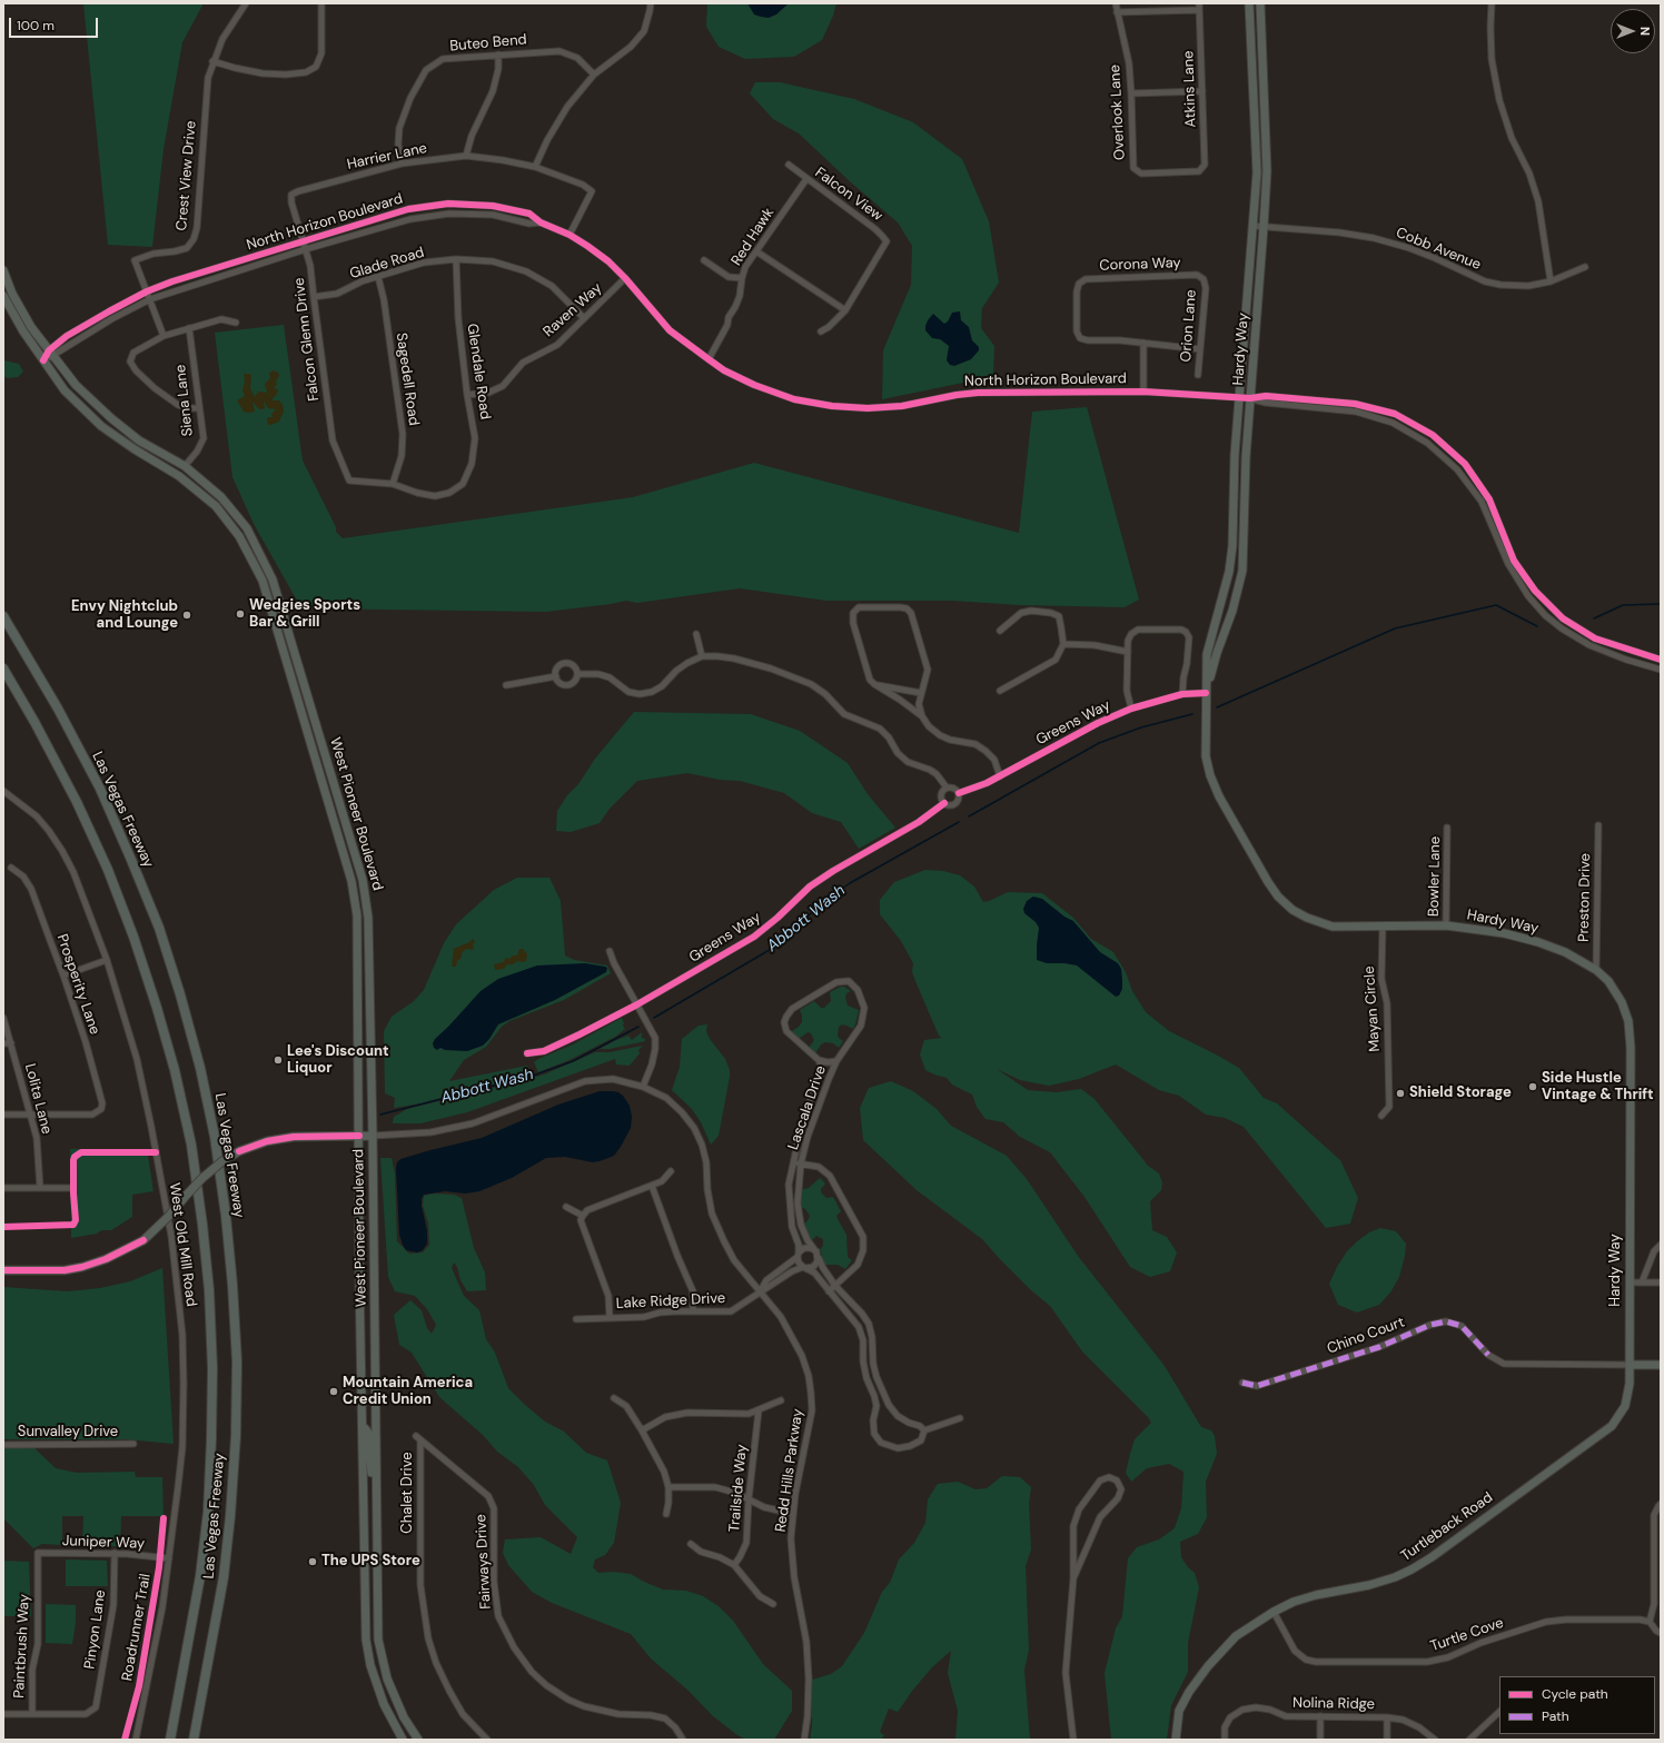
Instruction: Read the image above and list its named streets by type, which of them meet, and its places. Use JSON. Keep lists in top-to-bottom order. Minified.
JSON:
{"streets":{"highway":["Las Vegas Freeway"],"main road":["Hardy Way","West Pioneer Boulevard","Turtleback Road"],"street":["Buteo Bend","Atkins Lane","Overlook Lane","Harrier Lane","Crest View Drive","Falcon View","North Horizon Boulevard","Red Hawk","Cobb Avenue","Glade Road","Corona Way","Raven Way","Orion Lane","Falcon Glenn Drive","Glendale Road","Sagedell Road","Siena Lane","Greens Way","Bowler Lane","Preston Drive","Prosperity Lane","Mayan Circle","Lolita Lane","Lascala Drive","West Old Mill Road","Lake Ridge Drive","Chino Court","Sunvalley Drive","Redd Hills Parkway","Trailside Way","Chalet Drive","Juniper Way","Fairways Drive","Pinyon Lane","Turtle Cove","Paintbrush Way","Nolina Ridge"],"cycle path":["Roadrunner Trail"]},"crossings":[["Buteo Bend","Harrier Lane"],["Atkins Lane","Overlook Lane"],["Harrier Lane","North Horizon Boulevard"],["Harrier Lane","Falcon Glenn Drive"],["Crest View Drive","North Horizon Boulevard"],["Falcon View","Red Hawk"],["North Horizon Boulevard","Red Hawk"],["North Horizon Boulevard","Raven Way"],["North Horizon Boulevard","Falcon Glenn Drive"],["North Horizon Boulevard","Hardy Way"],["North Horizon Boulevard","West Pioneer Boulevard"],["Cobb Avenue","Hardy Way"],["Glade Road","Raven Way"],["Glade Road","Falcon Glenn Drive"],["Glade Road","Glendale Road"],["Glade Road","Sagedell Road"],["Corona Way","Orion Lane"],["Raven Way","Glendale Road"],["Falcon Glenn Drive","Glendale Road"],["Falcon Glenn Drive","Sagedell Road"],["Hardy Way","Greens Way"],["Hardy Way","Bowler Lane"],["Hardy Way","Preston Drive"],["Hardy Way","Mayan Circle"],["Hardy Way","Chino Court"],["Hardy Way","Turtleback Road"],["Glendale Road","Sagedell Road"],["Siena Lane","West Pioneer Boulevard"],["West Pioneer Boulevard","Redd Hills Parkway"],["Prosperity Lane","Lolita Lane"],["West Old Mill Road","Juniper Way"],["Lake Ridge Drive","Redd Hills Parkway"],["Chino Court","Turtleback Road"],["Chalet Drive","Fairways Drive"],["Turtleback Road","Turtle Cove"],["Juniper Way","Pinyon Lane"],["Juniper Way","Paintbrush Way"],["Pinyon Lane","Paintbrush Way"]],"water":["Abbott Wash"],"places":["Wedgies Sports Bar & Grill","Envy Nightclub and Lounge","Lee's Discount Liquor","Side Hustle Vintage & Thrift","Shield Storage","Mountain America Credit Union","The UPS Store"],"legend":["Cycle path","Path"],"scale_bar":"100 m","north":"right"}
